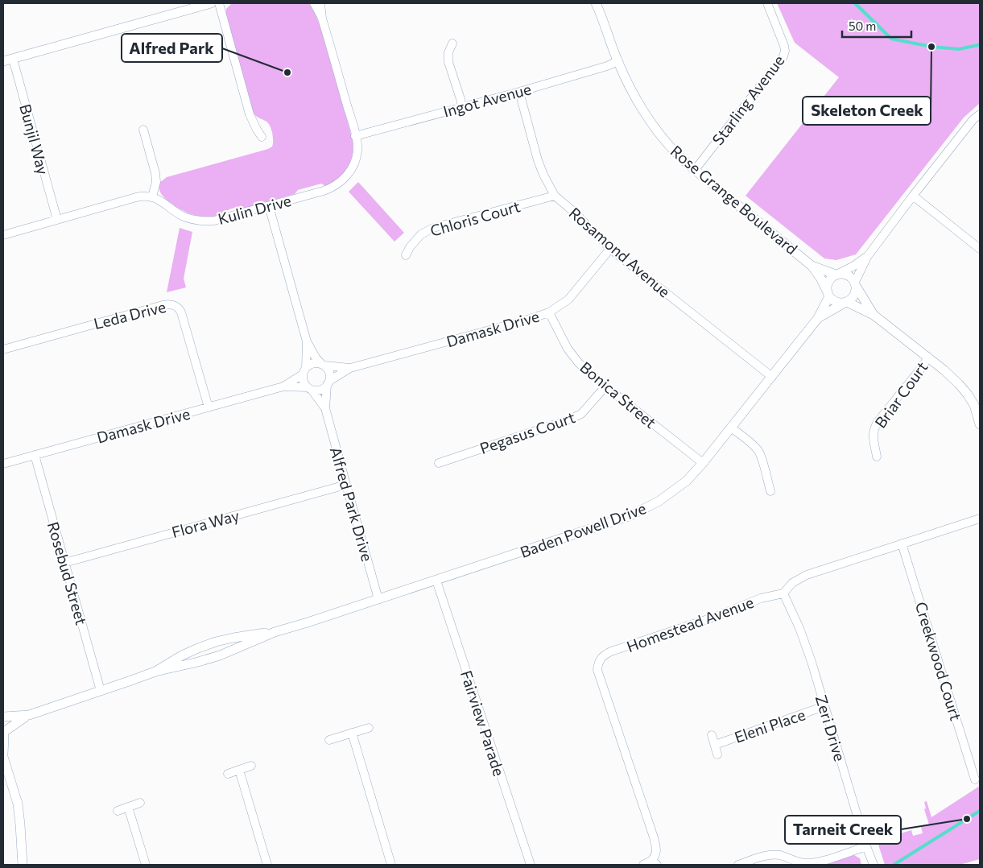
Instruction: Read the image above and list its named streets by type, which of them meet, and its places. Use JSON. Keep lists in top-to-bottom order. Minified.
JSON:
{"streets":{"street":["Ingot Avenue","Starling Avenue","Bunjil Way","Rose Grange Boulevard","Kulin Drive","Chloris Court","Rosamond Avenue","Leda Drive","Damask Drive","Bonica Street","Briar Court","Pegasus Court","Alfred Park Drive","Flora Way","Baden Powell Drive","Rosebud Street","Homestead Avenue","Creekwood Court","Fairview Parade","Eleni Place","Zeri Drive"]},"crossings":[["Ingot Avenue","Rose Grange Boulevard"],["Ingot Avenue","Kulin Drive"],["Ingot Avenue","Rosamond Avenue"],["Starling Avenue","Rose Grange Boulevard"],["Rose Grange Boulevard","Baden Powell Drive"],["Chloris Court","Rosamond Avenue"],["Rosamond Avenue","Damask Drive"],["Rosamond Avenue","Baden Powell Drive"],["Leda Drive","Damask Drive"],["Damask Drive","Bonica Street"],["Damask Drive","Alfred Park Drive"],["Damask Drive","Rosebud Street"],["Bonica Street","Pegasus Court"],["Bonica Street","Baden Powell Drive"],["Alfred Park Drive","Flora Way"],["Alfred Park Drive","Baden Powell Drive"],["Flora Way","Rosebud Street"],["Baden Powell Drive","Rosebud Street"],["Baden Powell Drive","Fairview Parade"],["Homestead Avenue","Zeri Drive"],["Eleni Place","Zeri Drive"]],"places":["Skeleton Creek","Alfred Park","Tarneit Creek"],"scale_bar":"50 m"}
